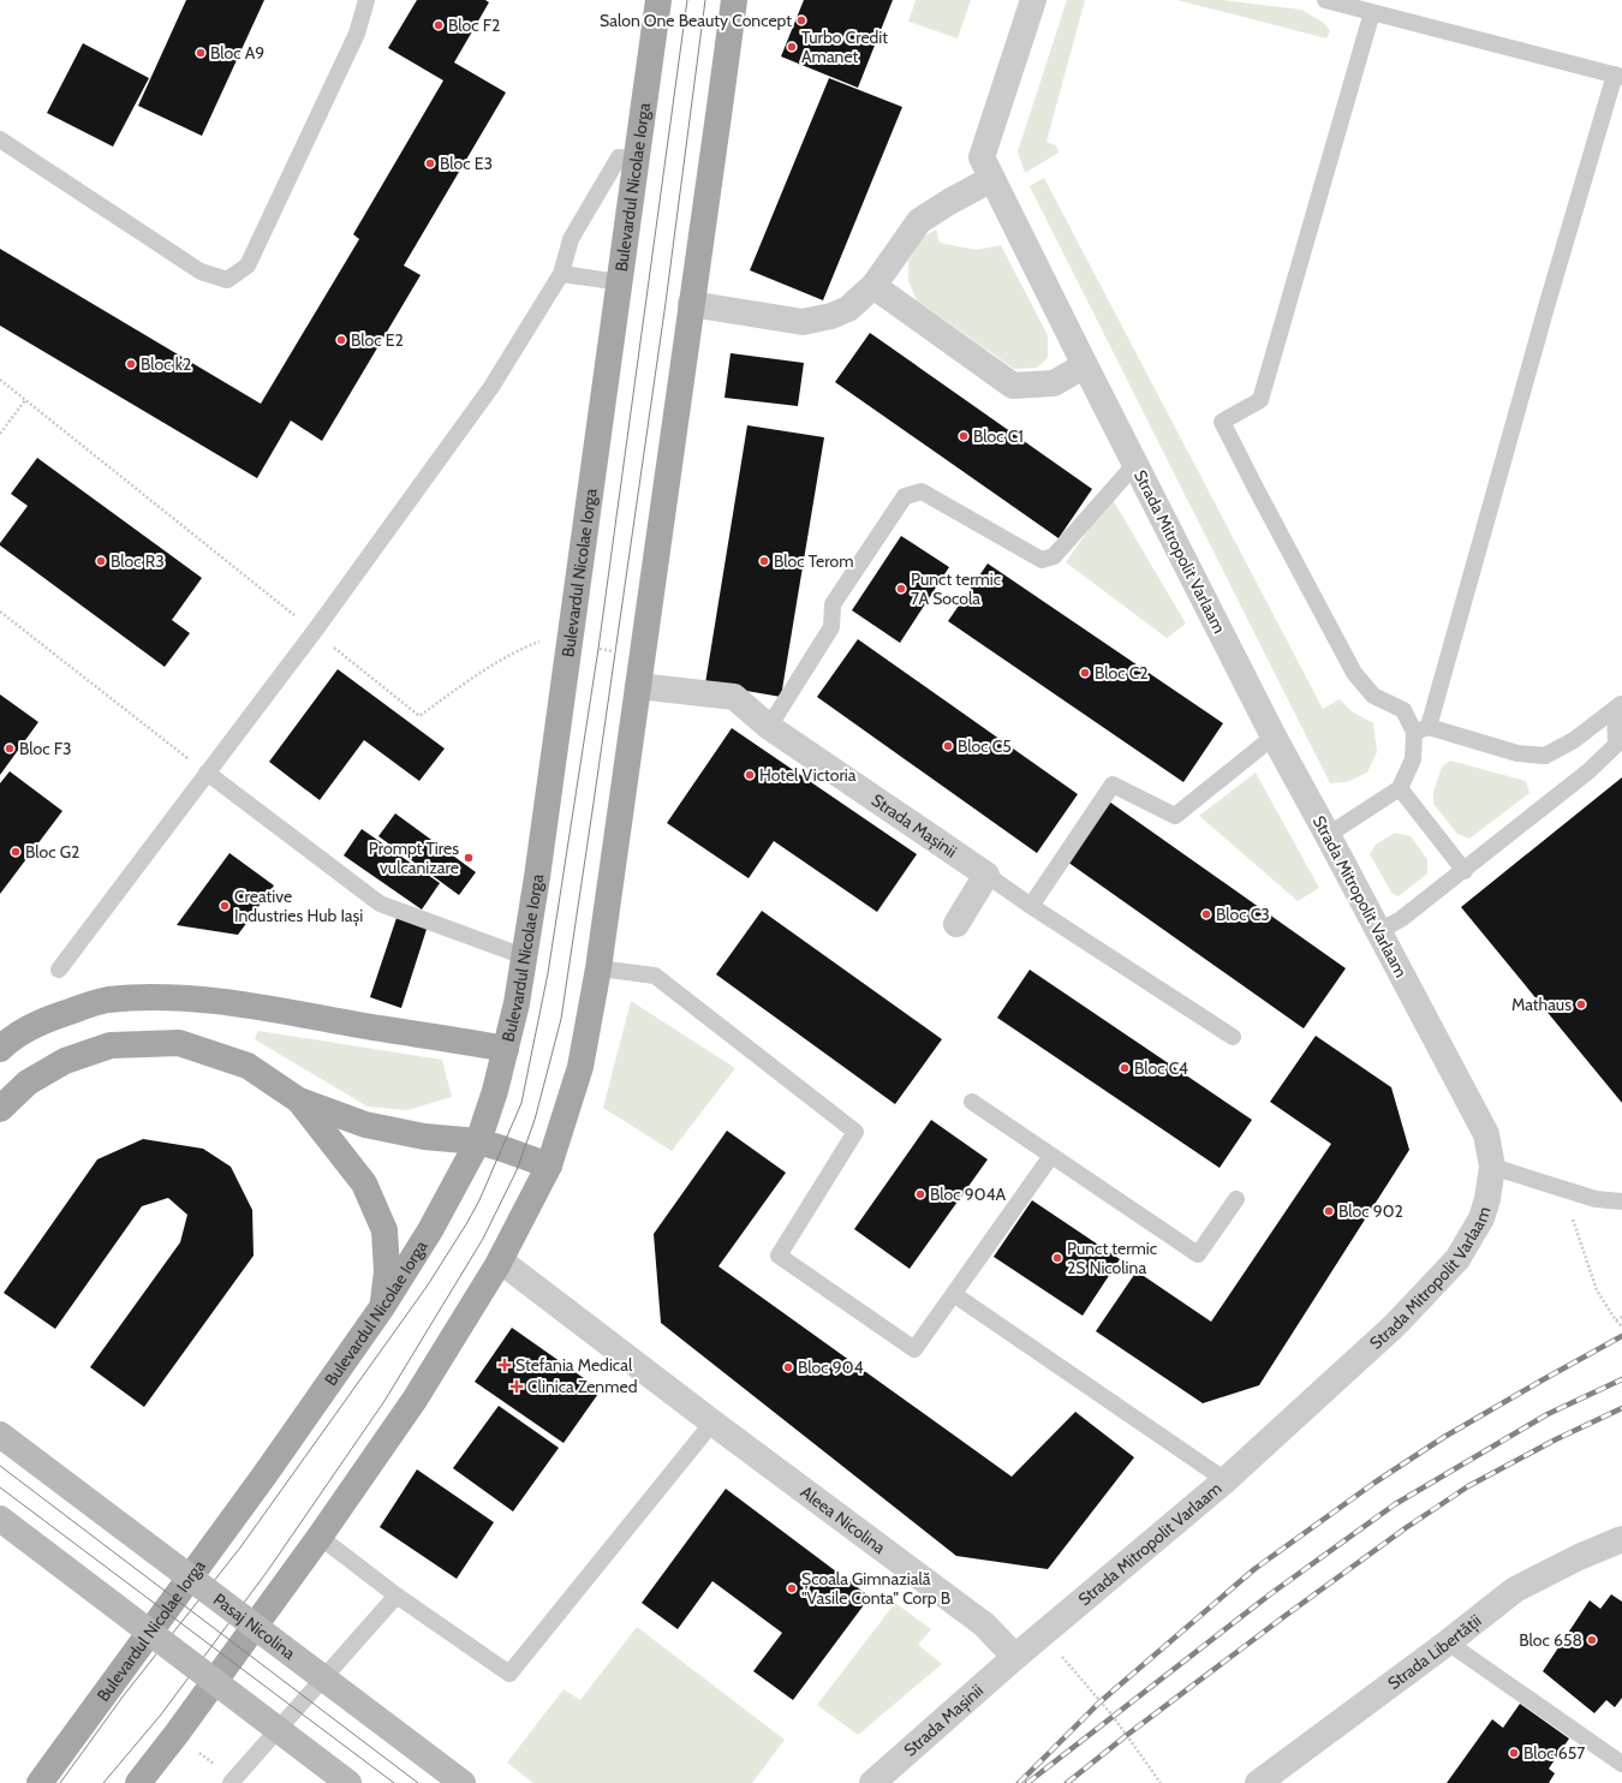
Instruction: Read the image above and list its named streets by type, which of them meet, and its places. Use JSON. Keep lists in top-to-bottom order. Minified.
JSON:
{"streets":{"main road":["Bulevardul Nicolae Iorga","Pasaj Nicolina"],"street":["Strada Mitropolit Varlaam","Strada Mașinii","Aleea Nicolina","Strada Libertății"]},"crossings":[["Strada Mitropolit Varlaam","Strada Mașinii"],["Strada Mitropolit Varlaam","Aleea Nicolina"],["Strada Mașinii","Aleea Nicolina"]],"places":{"other":["Salon One Beauty Concept","Bloc F2","Turbo Credit Amanet","Bloc A9","Bloc E3","Bloc E2","Bloc k2","Bloc C1","Bloc R3","Bloc Terom","Punct termic 7A Socola","Bloc C2","Bloc C5","Bloc F3","Hotel Victoria","Bloc G2","Prompt Tires vulcanizare","Creative Industries Hub Iași","Bloc C3","Mathaus","Bloc C4","Bloc 904A","Bloc 902","Punct termic 2S Nicolina","Bloc 904","Școala Gimnazială \"Vasile Conta\" Corp B","Bloc 658","Bloc 657"],"health":["Stefania Medical","Clinica Zenmed"]}}
